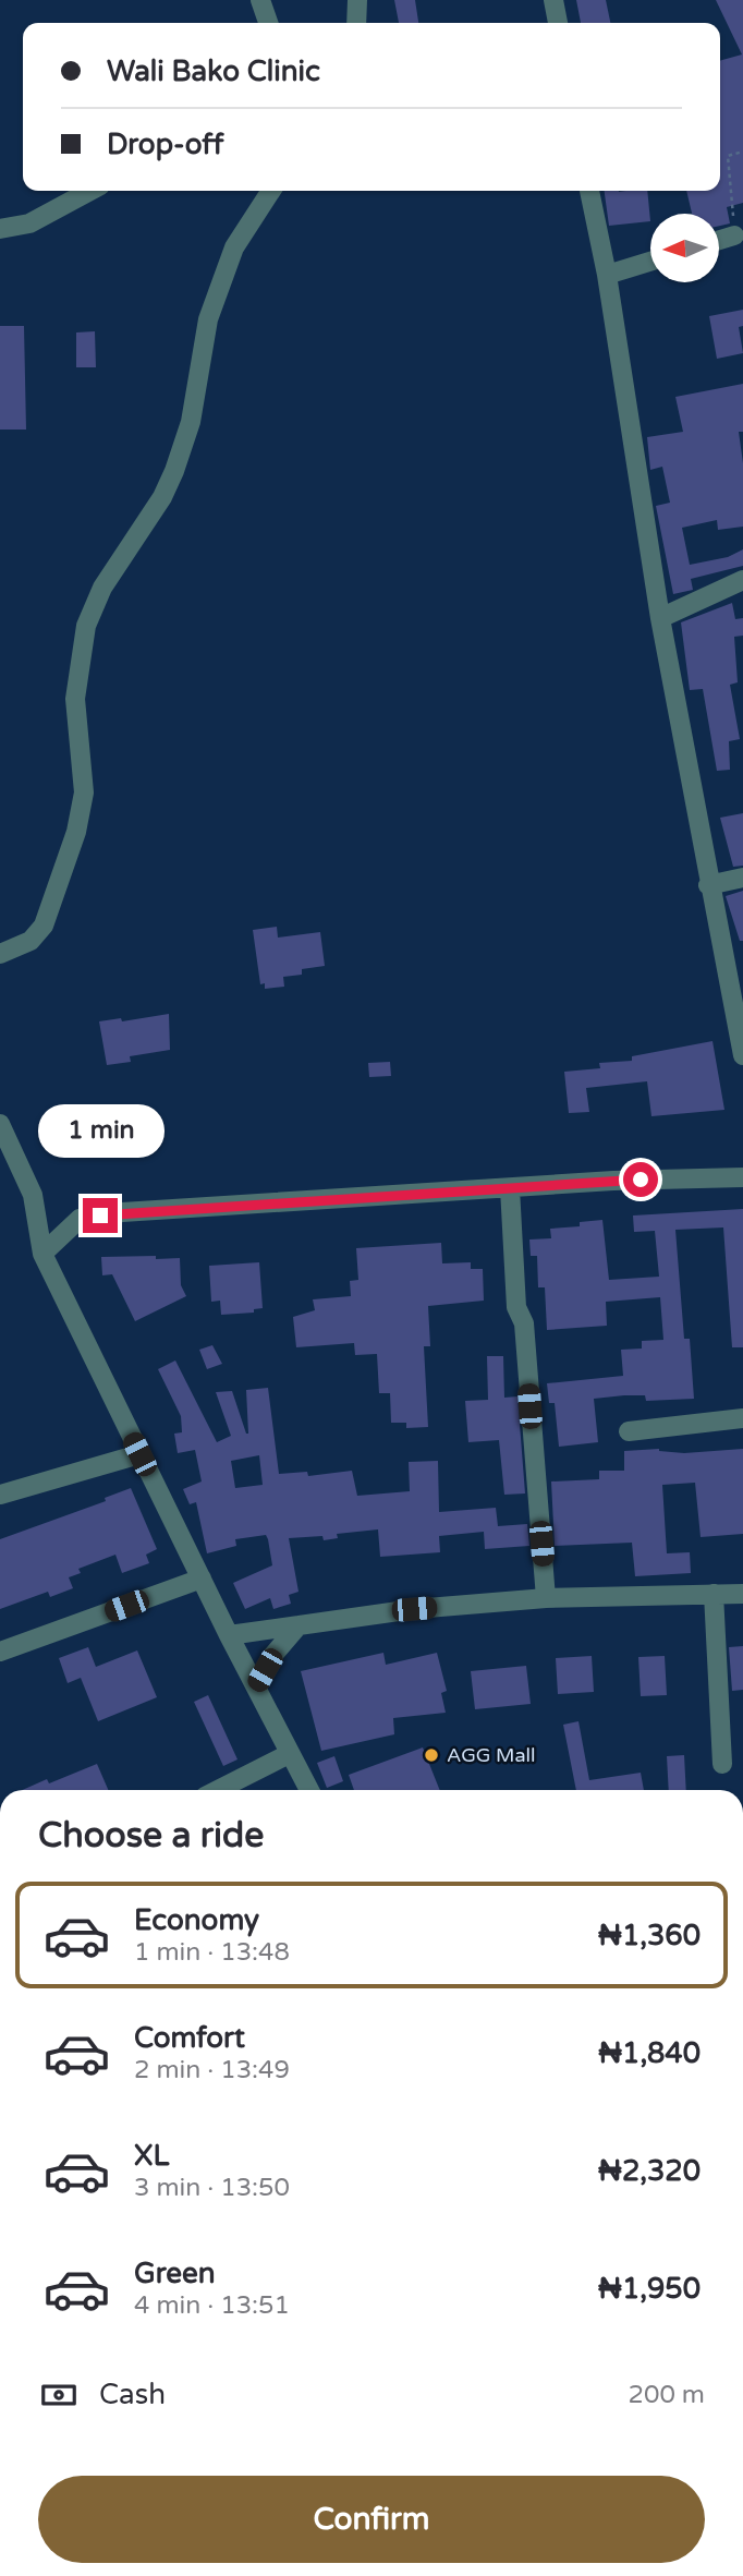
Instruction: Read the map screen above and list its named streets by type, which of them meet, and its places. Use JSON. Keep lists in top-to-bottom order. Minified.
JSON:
{"places":["AGG Mall"],"north":"left","page":{"banner":["Wali Bako Clinic","Drop-off"],"bubble":"1 min","heading":"Choose a ride","list":[{"name":"Economy","note":"1 min · 13:48","value":"₦1,360"},{"name":"Comfort","note":"2 min · 13:49","value":"₦1,840"},{"name":"XL","note":"3 min · 13:50","value":"₦2,320"},{"name":"Green","note":"4 min · 13:51","value":"₦1,950"}],"pay":["Cash","200 m"],"buttons":"Confirm"}}
